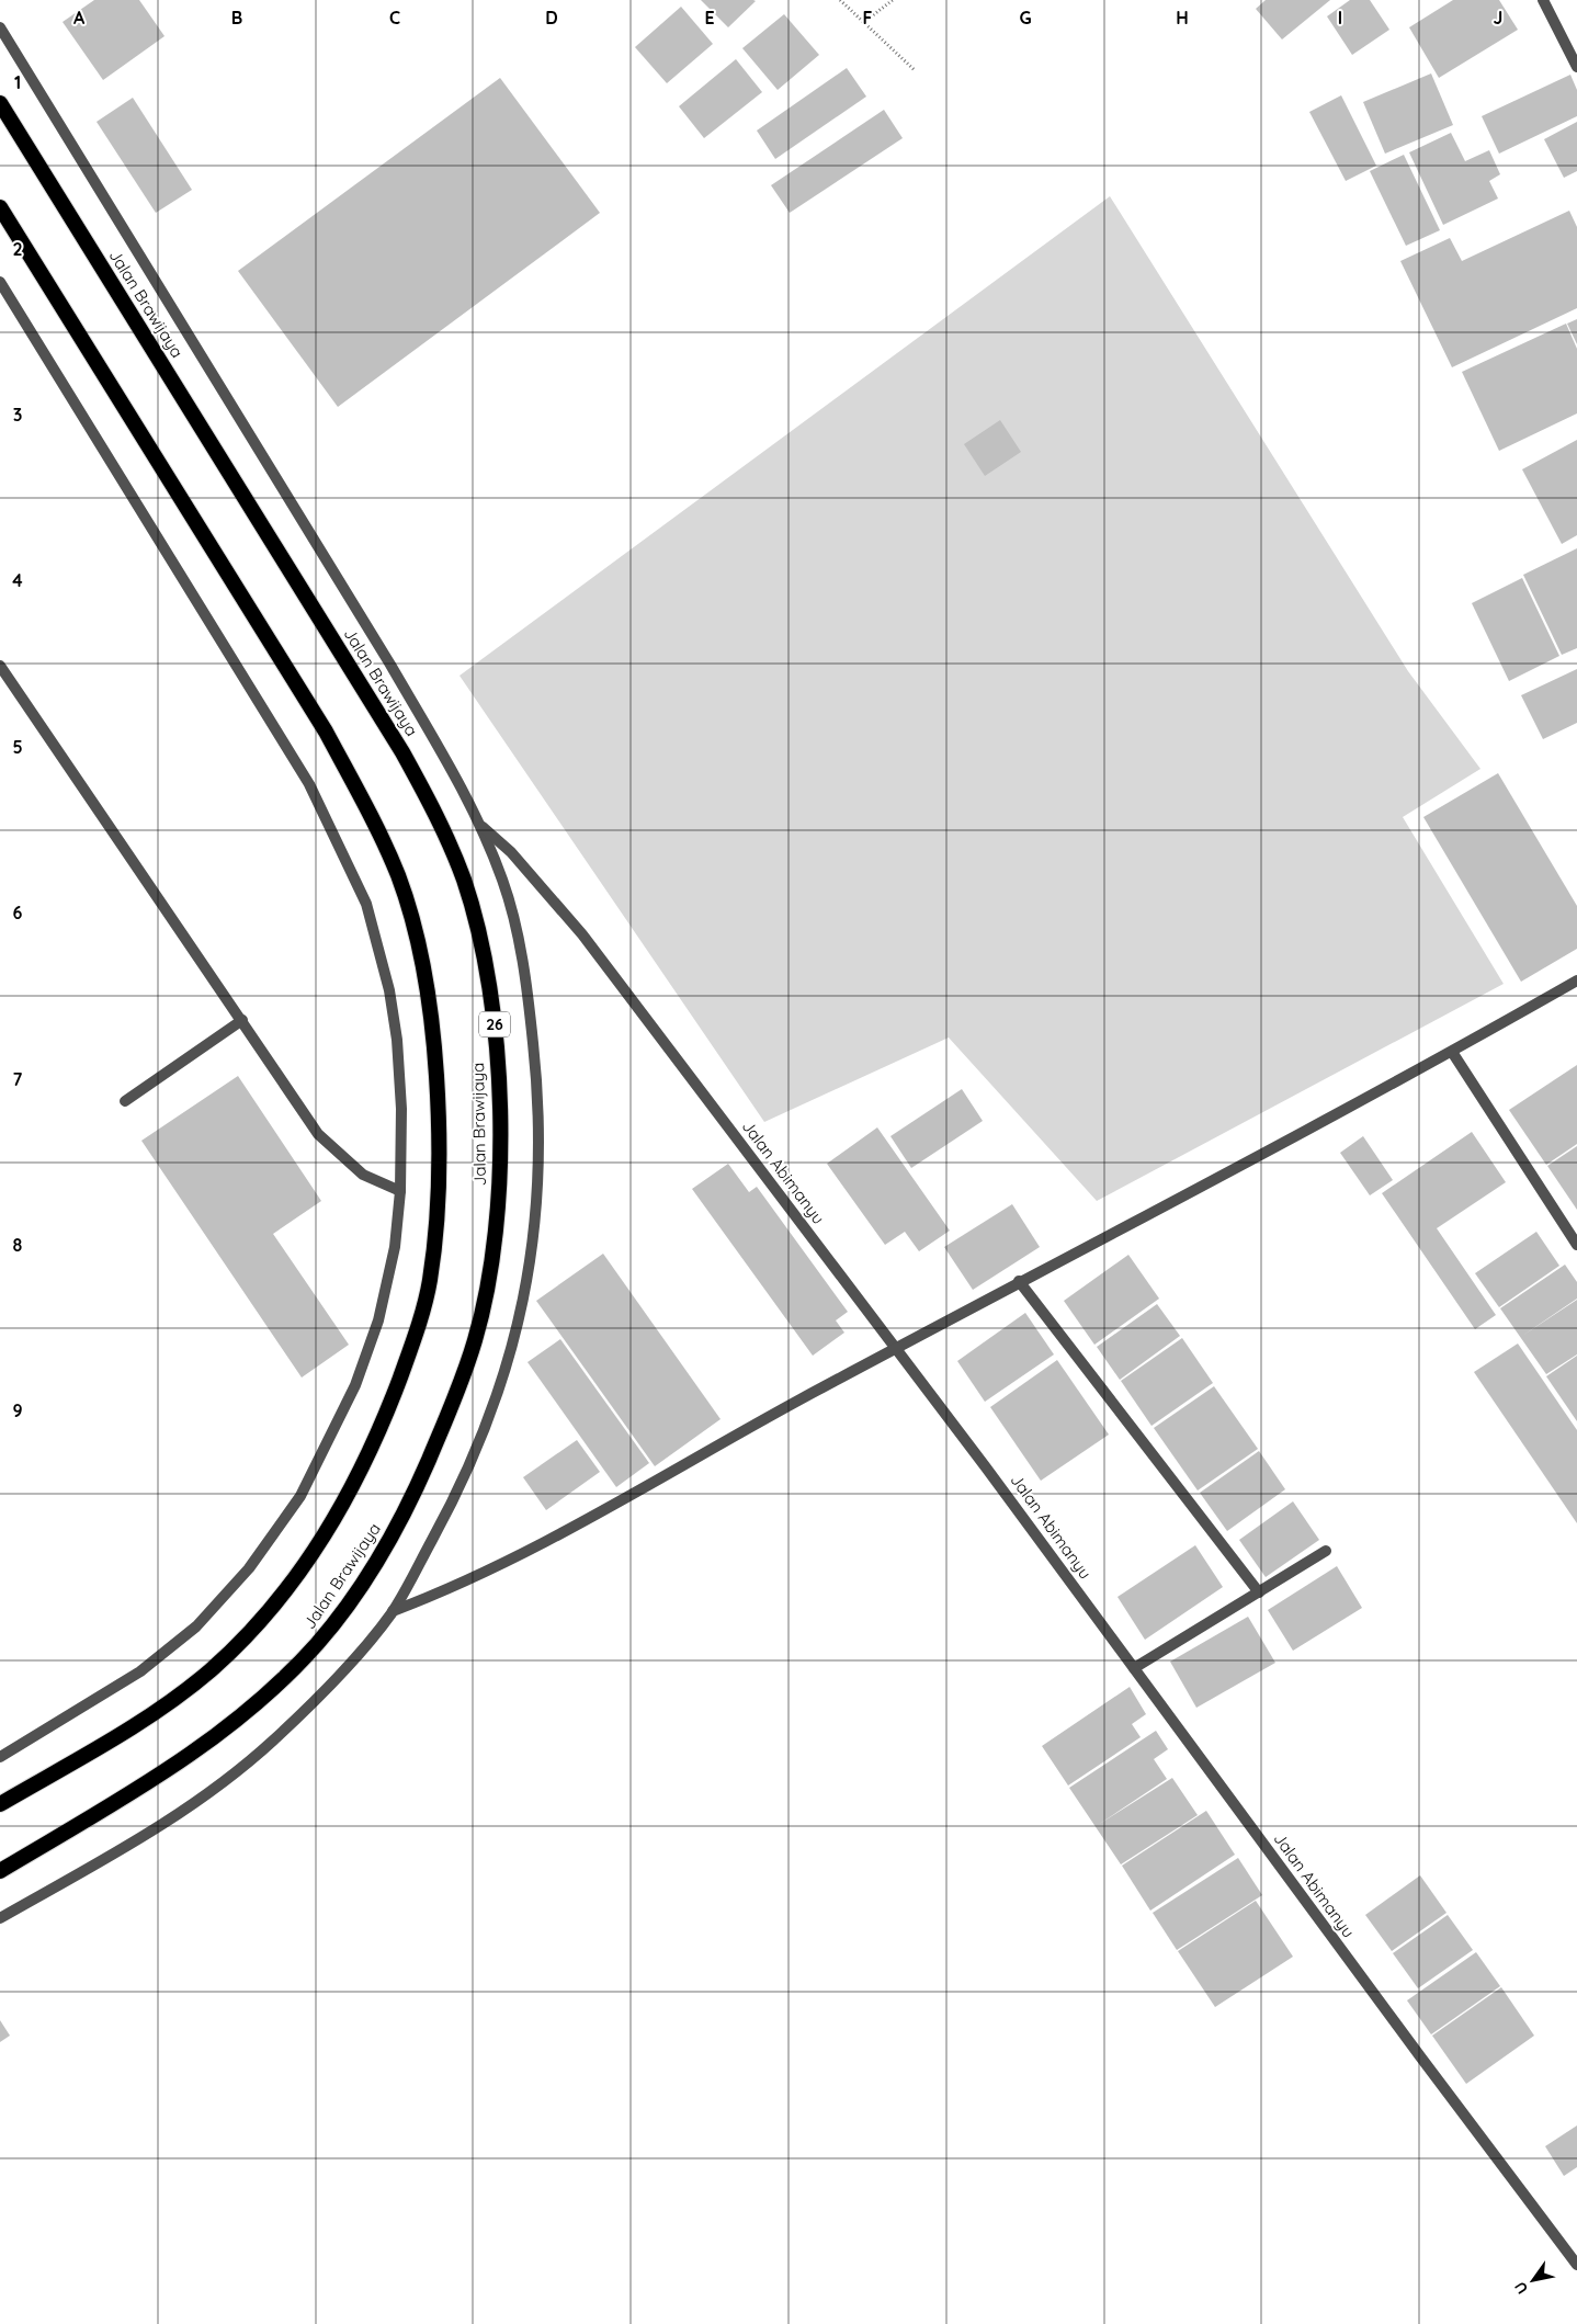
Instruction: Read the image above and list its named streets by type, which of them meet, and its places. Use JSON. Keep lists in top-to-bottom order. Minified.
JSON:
{"streets":{"highway":["Jalan Brawijaya","26"],"street":["Jalan Abimanyu"]},"north":"bottom left","grid":{"columns":["A","B","C","D","E","F","G","H","I","J"],"rows":["1","2","3","4","5","6","7","8","9"]}}
